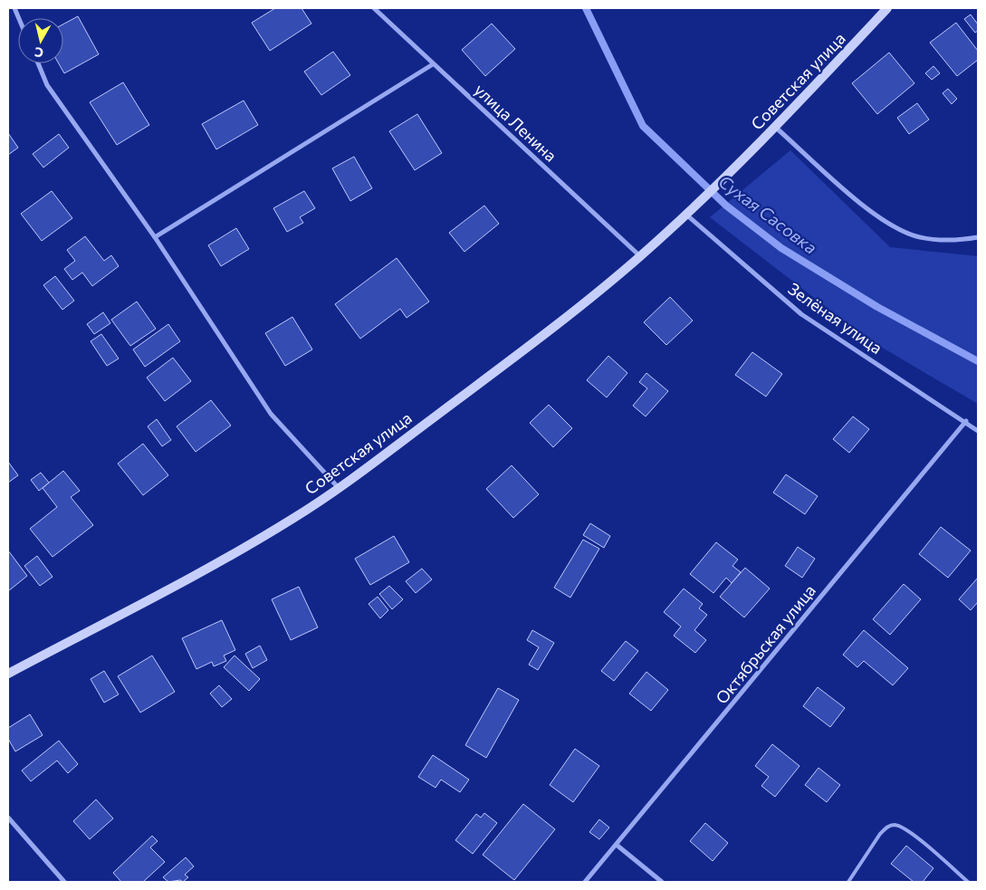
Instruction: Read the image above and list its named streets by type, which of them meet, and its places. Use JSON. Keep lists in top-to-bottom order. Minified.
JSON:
{"streets":{"street":["Советская улица","улица Ленина","Зелёная улица","Октябрьская улица"]},"crossings":[["Советская улица","улица Ленина"],["Советская улица","Зелёная улица"],["Зелёная улица","Октябрьская улица"]],"water":["Сухая Сасовка"],"north":"bottom"}
